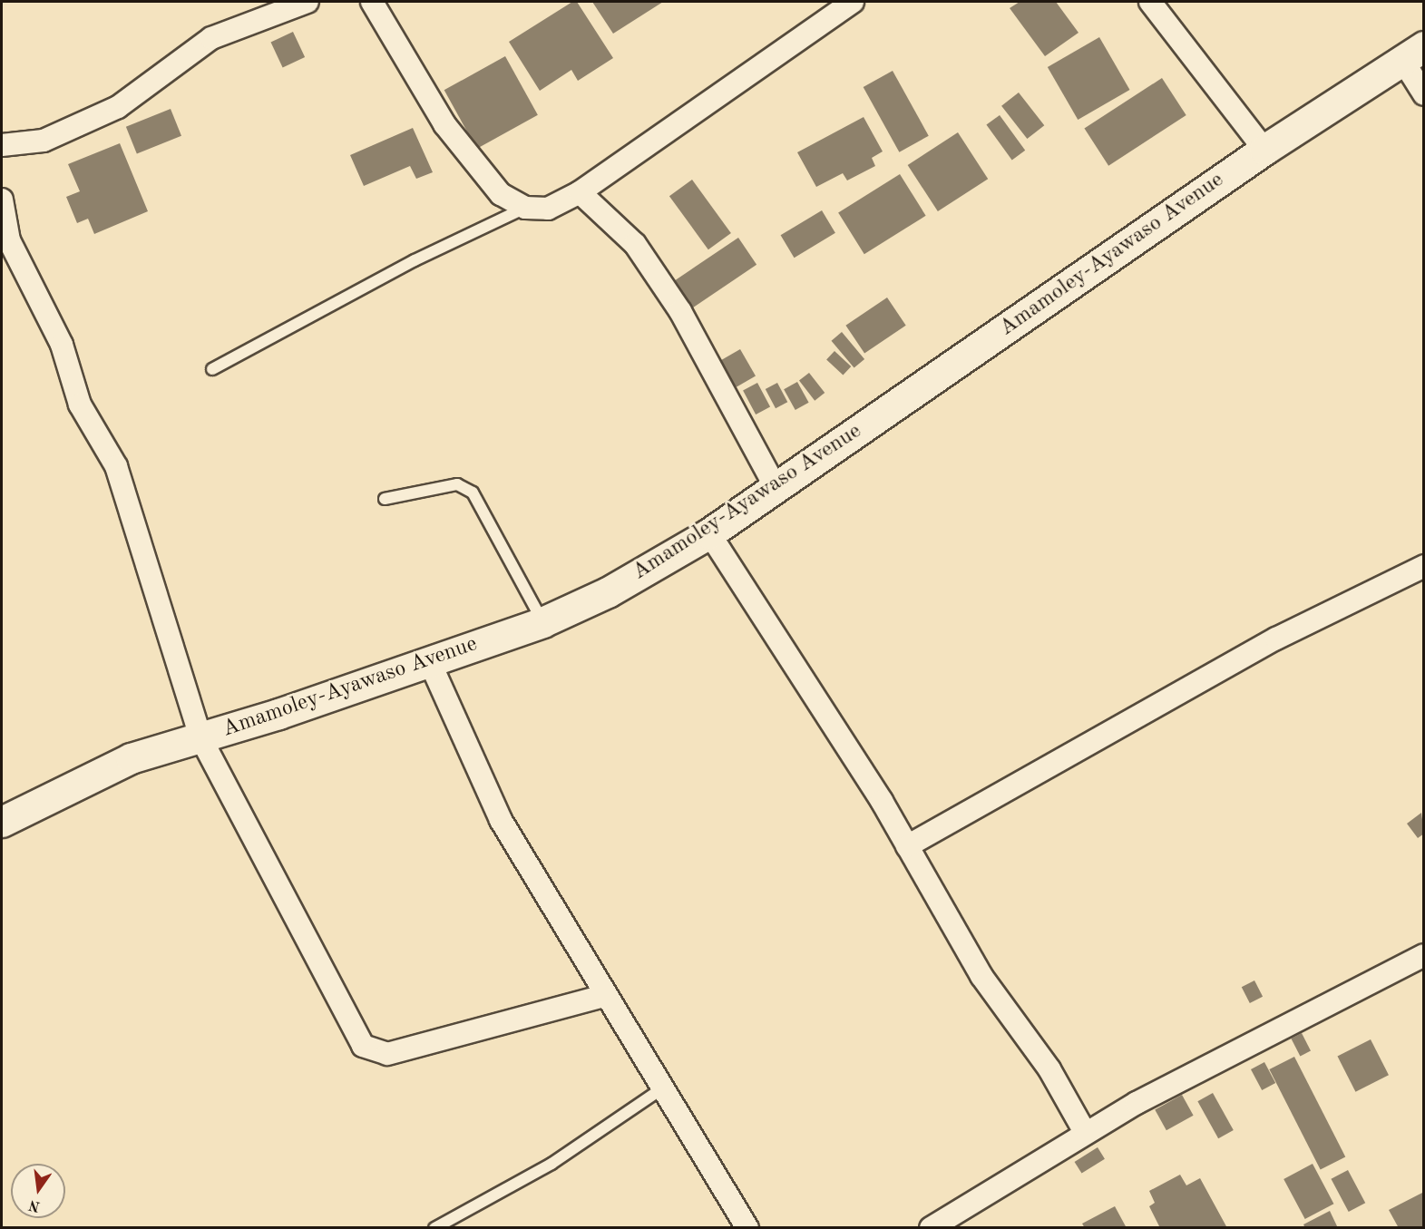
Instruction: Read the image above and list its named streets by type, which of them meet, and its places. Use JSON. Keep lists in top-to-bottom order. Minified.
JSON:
{"streets":{"street":["Amamoley-Ayawaso Avenue"]},"north":"bottom"}
